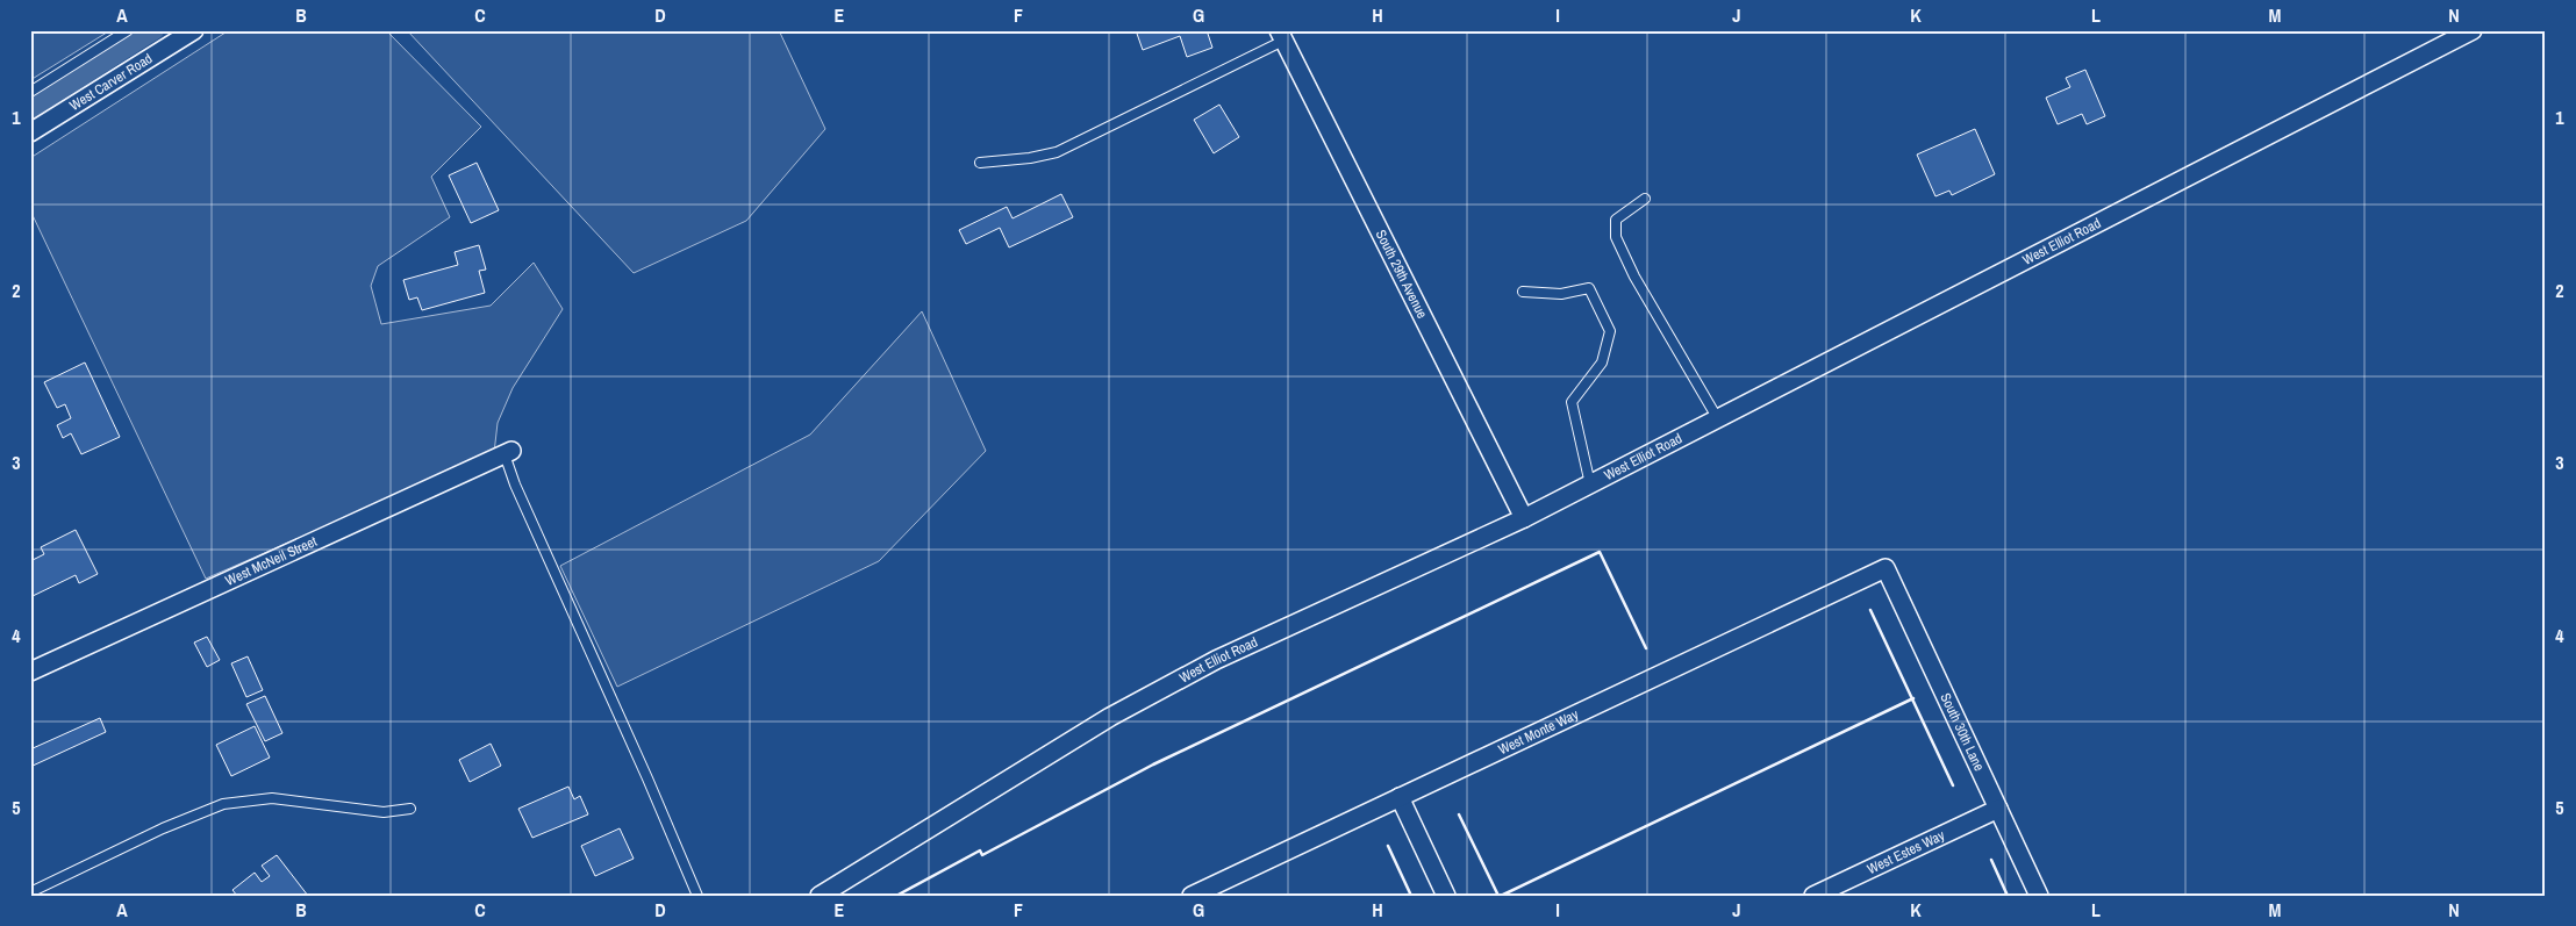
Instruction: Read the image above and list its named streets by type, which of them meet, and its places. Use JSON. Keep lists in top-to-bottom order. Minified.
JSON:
{"streets":{"street":["West Carver Road","West Elliot Road","South 29th Avenue","West McNeil Street","West Monte Way","South 30th Lane","West Estes Way"]},"crossings":[["West Elliot Road","South 29th Avenue"],["West Monte Way","South 30th Lane"],["South 30th Lane","West Estes Way"]],"grid":{"columns":["A","B","C","D","E","F","G","H","I","J","K","L","M","N"],"rows":["1","2","3","4","5"]}}
